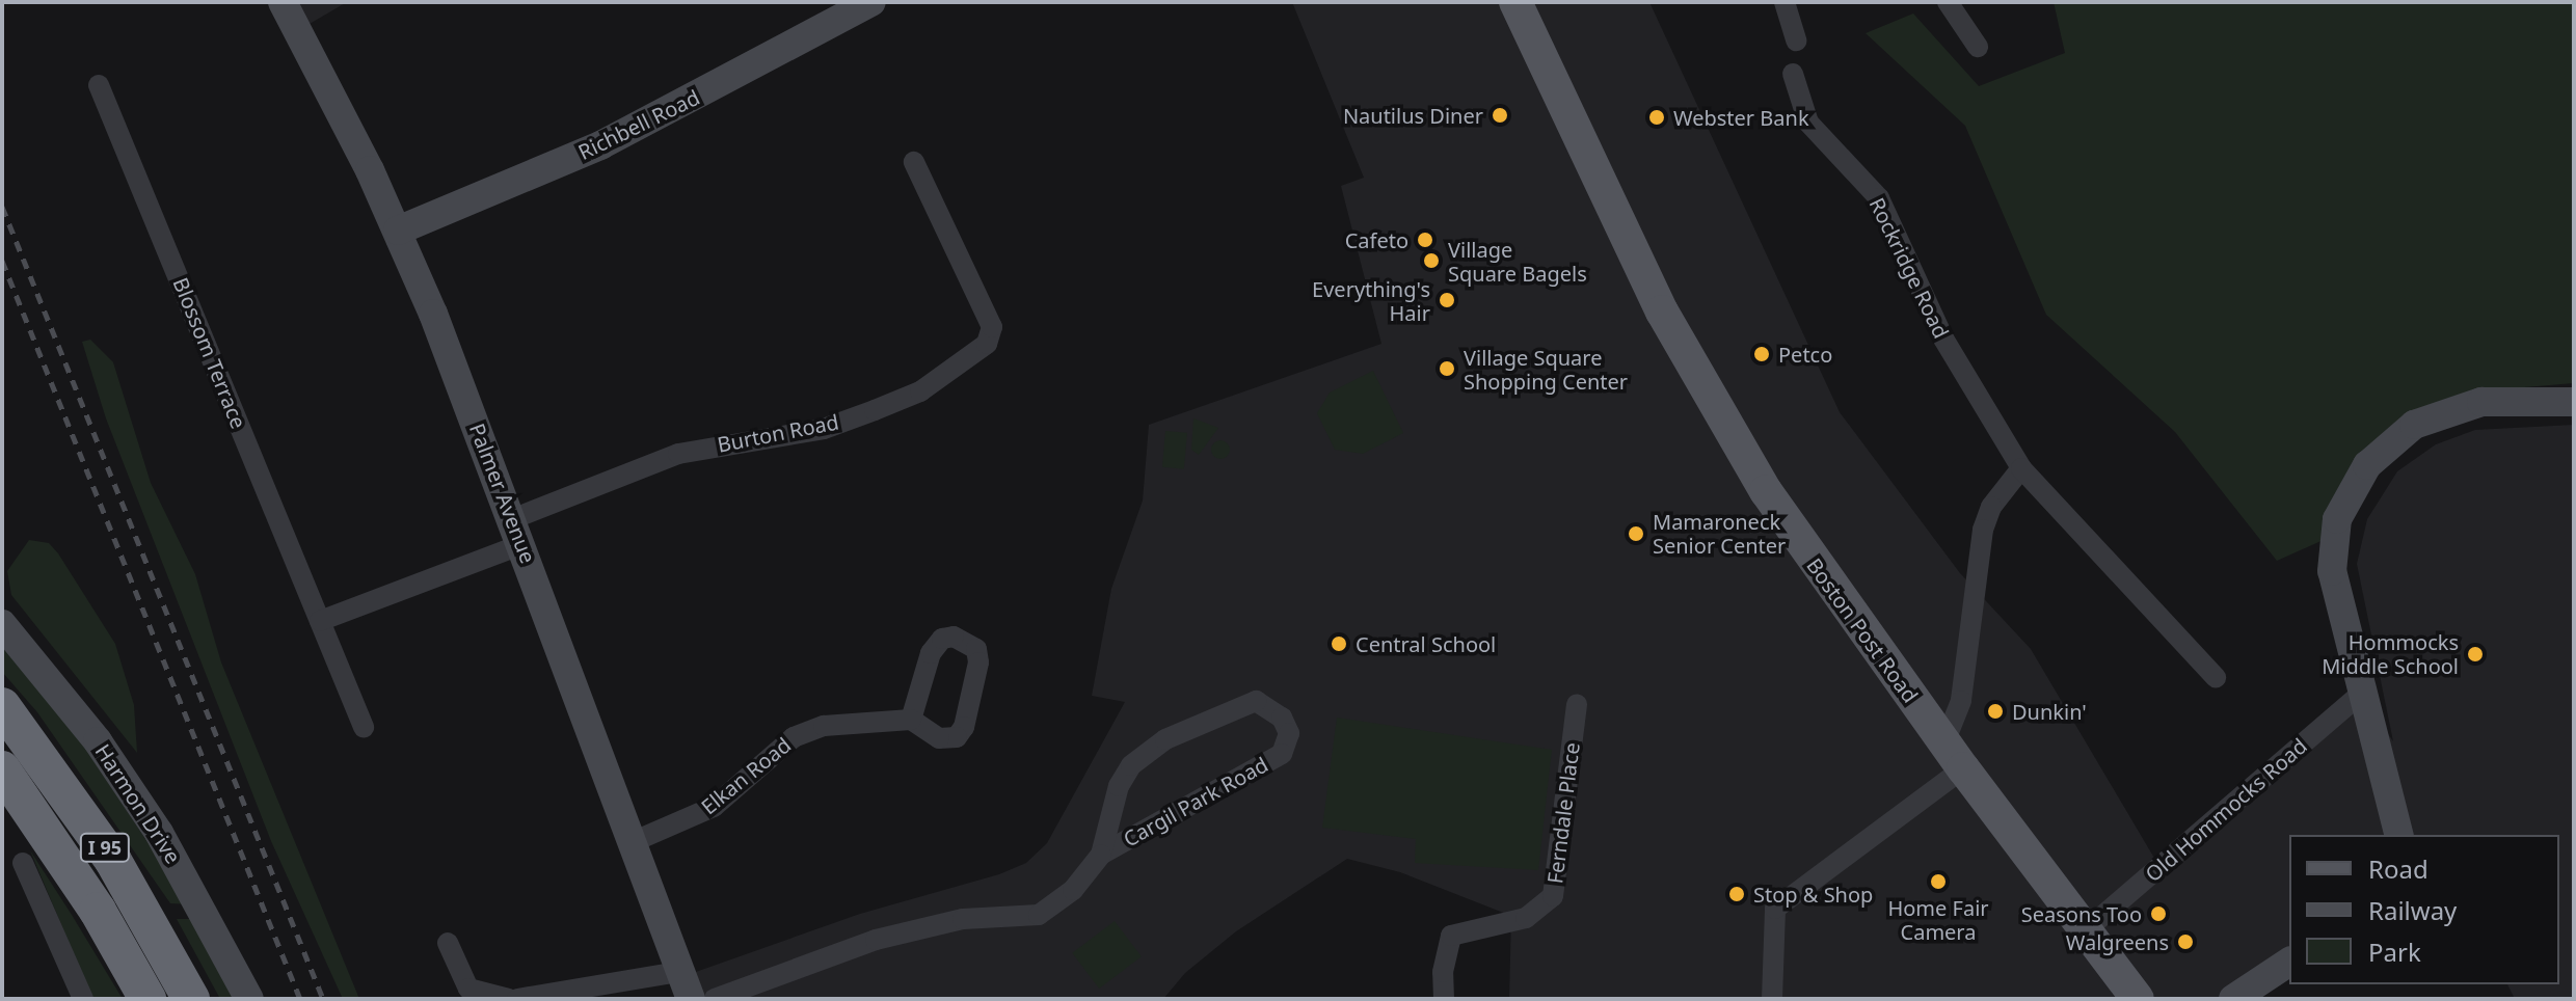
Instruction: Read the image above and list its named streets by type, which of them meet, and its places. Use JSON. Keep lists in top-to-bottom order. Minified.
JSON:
{"streets":{"highway":["I 95"],"main road":["Boston Post Road"],"street":["Richbell Road","Rockridge Road","Blossom Terrace","Burton Road","Palmer Avenue","Elkan Road","Cargil Park Road","Harmon Drive","Old Hommocks Road","Ferndale Place"]},"crossings":[["Richbell Road","Palmer Avenue"],["Burton Road","Palmer Avenue"],["Palmer Avenue","Elkan Road"],["Boston Post Road","Old Hommocks Road"]],"places":["Nautilus Diner","Webster Bank","Cafeto","Village Square Bagels","Everything's Hair","Petco","Village Square Shopping Center","Mamaroneck Senior Center","Central School","Hommocks Middle School","Dunkin'","Home Fair Camera","Stop & Shop","Seasons Too","Walgreens"],"legend":["Road","Railway","Park"]}
